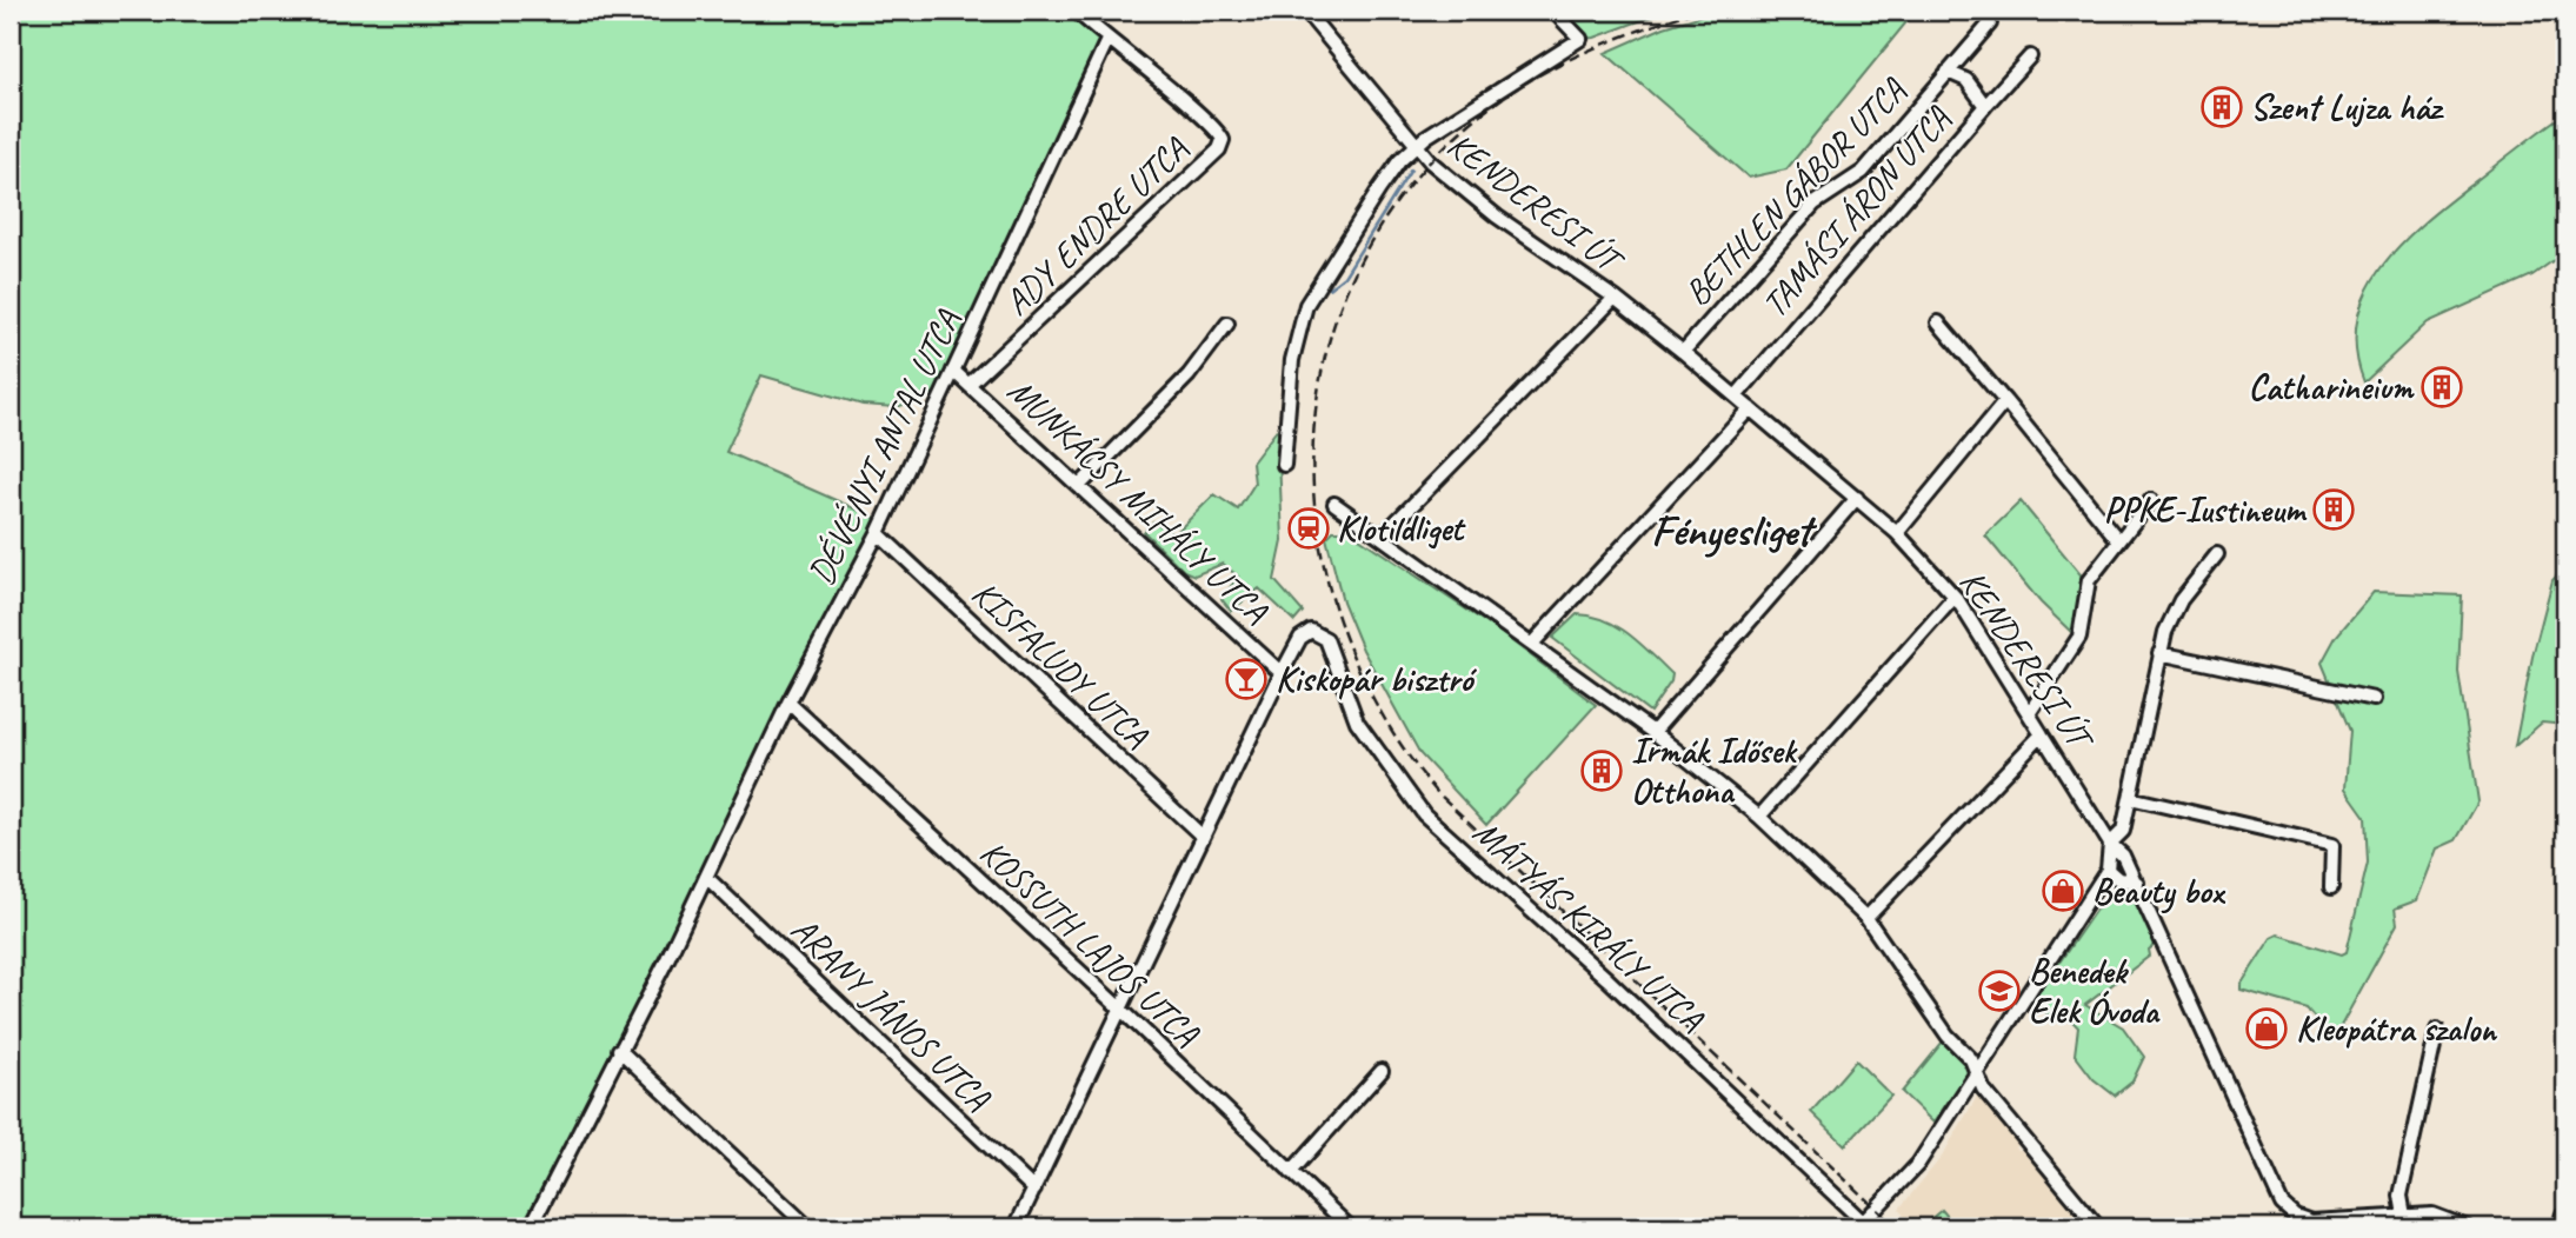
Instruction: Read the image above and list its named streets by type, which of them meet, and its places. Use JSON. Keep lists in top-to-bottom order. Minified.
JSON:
{"streets":{"street":["BETHLEN GÁBOR UTCA","KENDERESI ÚT","TAMÁSI ÁRON UTCA","ADY ENDRE UTCA","DÉVÉNYI ANTAL UTCA","MUNKÁCSY MIHÁLY UTCA","KISFALUDY UTCA","MÁTYÁS KIRÁLY UTCA","KOSSUTH LAJOS UTCA","ARANY JÁNOS UTCA"]},"crossings":[["BETHLEN GÁBOR UTCA","KENDERESI ÚT"],["BETHLEN GÁBOR UTCA","TAMÁSI ÁRON UTCA"],["KENDERESI ÚT","TAMÁSI ÁRON UTCA"],["ADY ENDRE UTCA","DÉVÉNYI ANTAL UTCA"],["ADY ENDRE UTCA","MUNKÁCSY MIHÁLY UTCA"],["DÉVÉNYI ANTAL UTCA","MUNKÁCSY MIHÁLY UTCA"],["DÉVÉNYI ANTAL UTCA","KISFALUDY UTCA"],["DÉVÉNYI ANTAL UTCA","KOSSUTH LAJOS UTCA"],["DÉVÉNYI ANTAL UTCA","ARANY JÁNOS UTCA"],["MUNKÁCSY MIHÁLY UTCA","MÁTYÁS KIRÁLY UTCA"]],"districts":["Fényesliget"],"places":{"building":["Szent Lujza ház","Catharineium","PPKE-Iustineum","Irmák Idősek Otthona"],"station":["Klotildliget"],"bar":["Kiskopár bisztró"],"shop":["Beauty box","Kleopátra szalon"],"school or university":["Benedek Elek Óvoda"]}}
